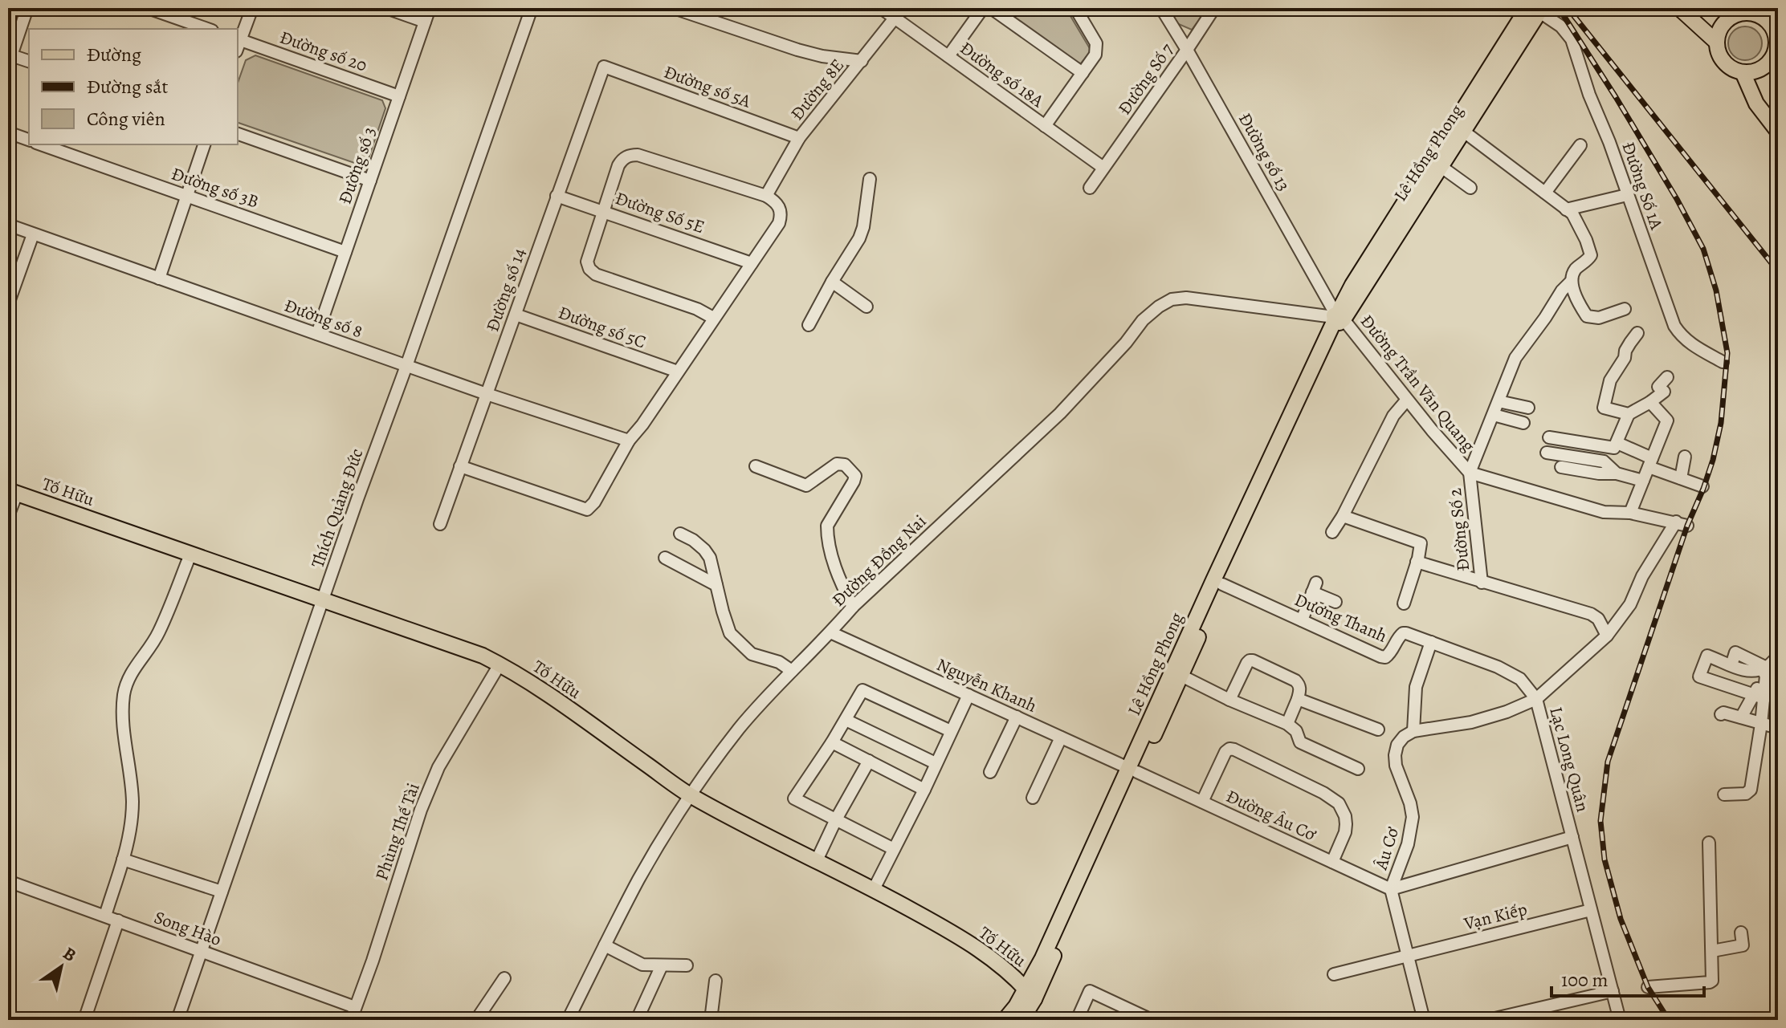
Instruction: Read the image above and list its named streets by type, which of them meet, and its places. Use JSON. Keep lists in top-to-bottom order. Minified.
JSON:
{"streets":{"main road":["Lê Hồng Phong","Tố Hữu"],"street":["Đường số 20","Đường số 18A","Đường Số 7","Đường số 5A","Đường 8E","Đường số 13","Đường số 3","Đường Số 1A","Đường số 3B","Đường Số 5E","Đường số 14","Đường số 8","Đường số 5C","Đường Trần Văn Quang","Thích Quảng Đức","Đường Số 2","Đường Đồng Nai","Dương Thanh","Nguyễn Khanh","Lạc Long Quân","Đường Âu Cơ","Phùng Thế Tài","Âu Cơ","Vạn Kiếp","Song Hào"]},"crossings":[["Đường số 20","Đường số 3"],["Đường số 18A","Đường Số 7"],["Đường số 18A","Đường 8E"],["Đường Số 7","Đường số 13"],["Đường số 5A","Đường 8E"],["Đường số 5A","Đường số 14"],["Đường số 13","Lê Hồng Phong"],["Đường số 13","Đường Trần Văn Quang"],["Đường số 13","Đường Đồng Nai"],["Lê Hồng Phong","Đường Số 1A"],["Lê Hồng Phong","Đường Trần Văn Quang"],["Lê Hồng Phong","Tố Hữu"],["Lê Hồng Phong","Đường Đồng Nai"],["Lê Hồng Phong","Dương Thanh"],["Lê Hồng Phong","Nguyễn Khanh"],["Lê Hồng Phong","Đường Âu Cơ"],["Đường số 3","Đường số 3B"],["Đường số 3","Đường số 8"],["Đường Số 5E","Đường số 14"],["Đường số 14","Đường số 8"],["Đường số 14","Đường số 5C"],["Đường số 8","Thích Quảng Đức"],["Đường Trần Văn Quang","Đường Số 2"],["Đường Trần Văn Quang","Đường Đồng Nai"],["Đường Trần Văn Quang","Lạc Long Quân"],["Tố Hữu","Thích Quảng Đức"],["Tố Hữu","Đường Đồng Nai"],["Tố Hữu","Phùng Thế Tài"],["Thích Quảng Đức","Song Hào"],["Đường Đồng Nai","Nguyễn Khanh"],["Dương Thanh","Lạc Long Quân"],["Nguyễn Khanh","Đường Âu Cơ"],["Lạc Long Quân","Vạn Kiếp"],["Đường Âu Cơ","Âu Cơ"],["Phùng Thế Tài","Song Hào"],["Âu Cơ","Vạn Kiếp"]],"legend":["Đường","Đường sắt","Công viên"],"scale_bar":"100 m","north":"top right"}
